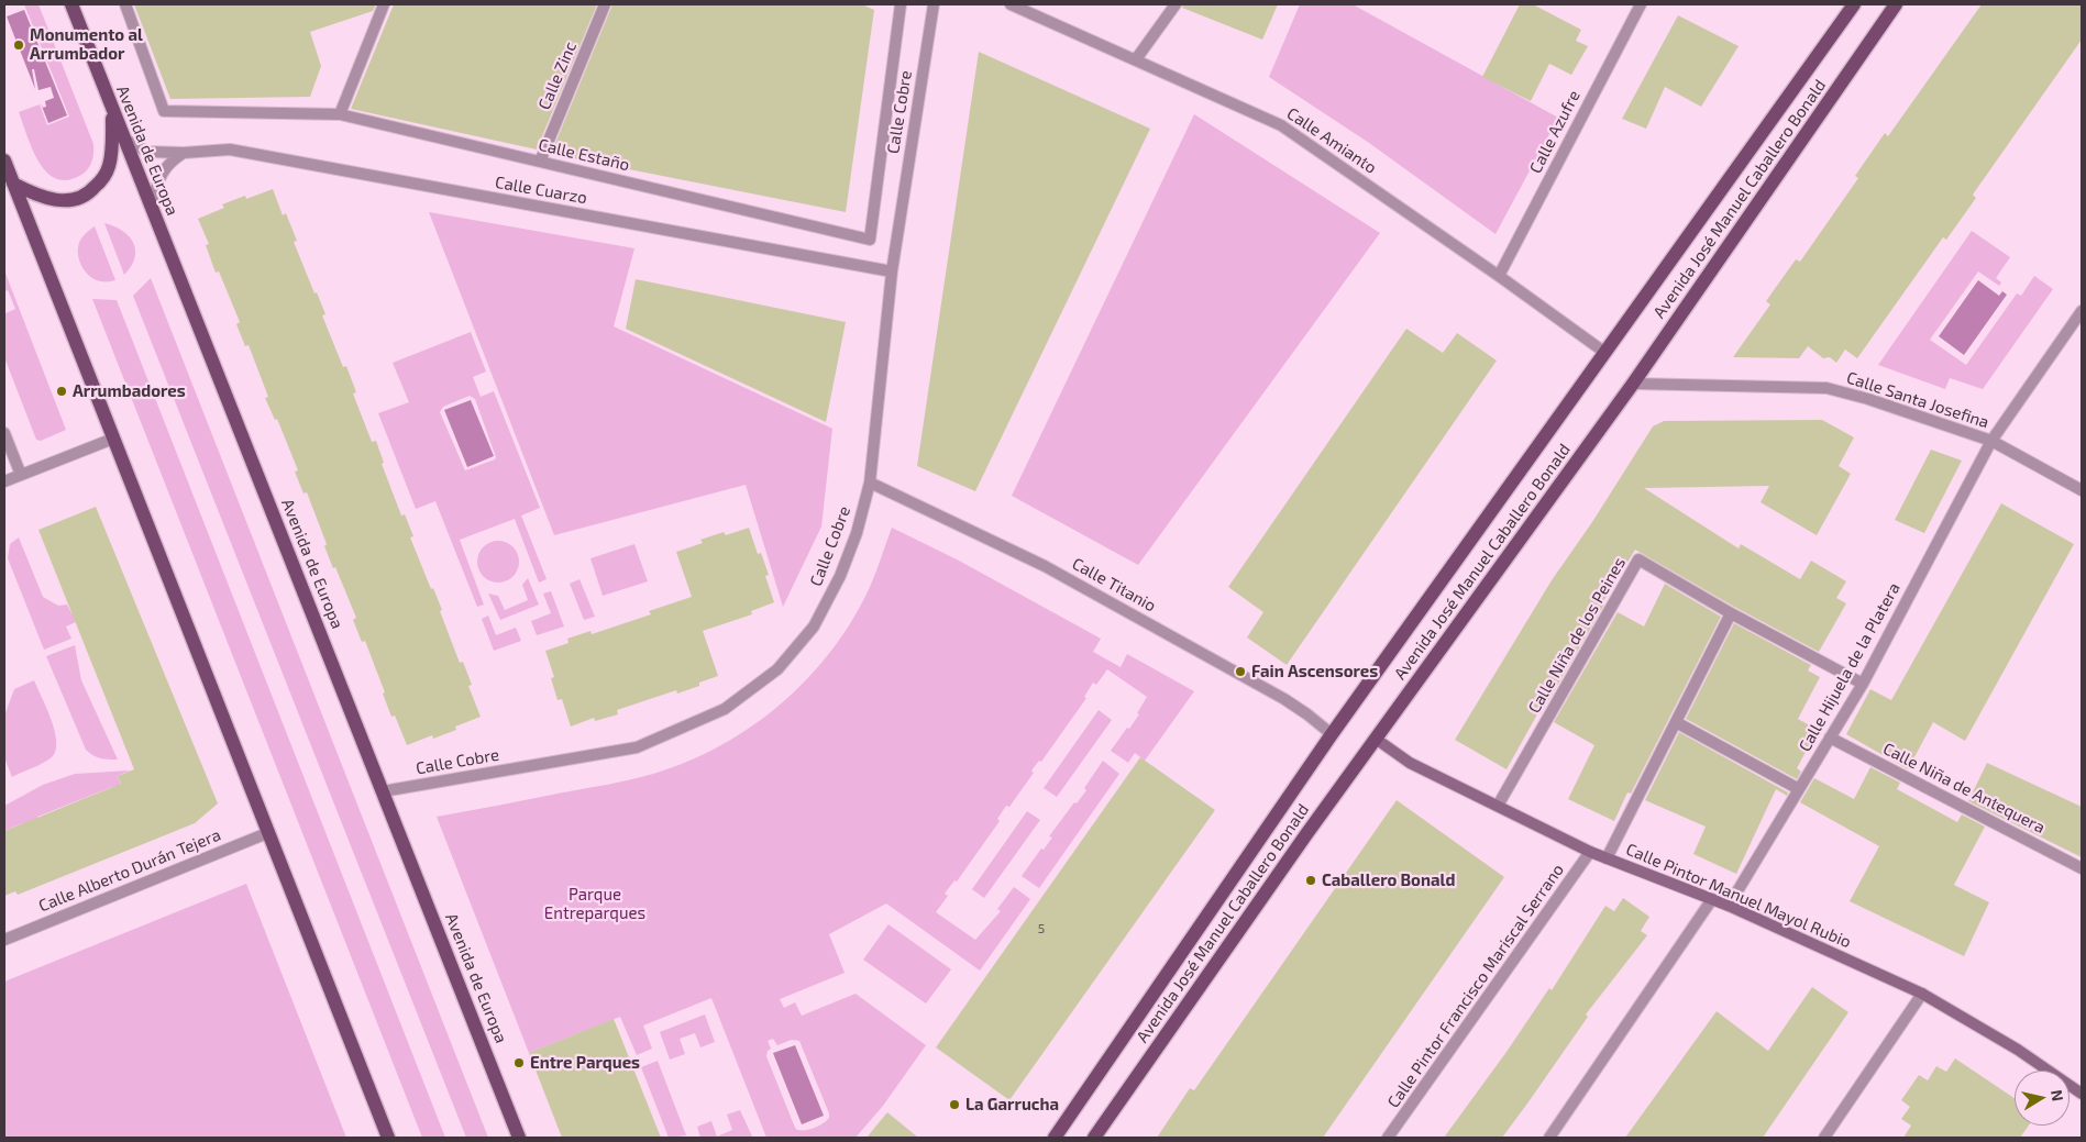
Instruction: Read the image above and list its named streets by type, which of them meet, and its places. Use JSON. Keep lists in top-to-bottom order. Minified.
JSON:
{"streets":{"main road":["Avenida de Europa","Avenida José Manuel Caballero Bonald"],"street":["Calle Zinc","Calle Cobre","Calle Azufre","Calle Amianto","Calle Estaño","Calle Cuarzo","Calle Santa Josefina","Calle Titanio","Calle Niña de los Peines","Calle Hijuela de la Platera","Calle Niña de Antequera","Calle Alberto Durán Tejera","Calle Pintor Manuel Mayol Rubio","Calle Pintor Francisco Mariscal Serrano"]},"crossings":[["Calle Zinc","Calle Estaño"],["Calle Cobre","Avenida de Europa"],["Calle Cobre","Calle Cuarzo"],["Calle Cobre","Calle Titanio"],["Calle Azufre","Calle Amianto"],["Calle Amianto","Avenida José Manuel Caballero Bonald"],["Avenida de Europa","Calle Cuarzo"],["Avenida José Manuel Caballero Bonald","Calle Santa Josefina"],["Avenida José Manuel Caballero Bonald","Calle Titanio"],["Avenida José Manuel Caballero Bonald","Calle Pintor Manuel Mayol Rubio"],["Calle Santa Josefina","Calle Hijuela de la Platera"],["Calle Niña de los Peines","Calle Hijuela de la Platera"],["Calle Niña de los Peines","Calle Pintor Manuel Mayol Rubio"],["Calle Hijuela de la Platera","Calle Niña de Antequera"],["Calle Hijuela de la Platera","Calle Pintor Manuel Mayol Rubio"],["Calle Pintor Manuel Mayol Rubio","Calle Pintor Francisco Mariscal Serrano"]],"parks":["Parque Entreparques"],"places":["Monumento al Arrumbador","Arrumbadores","Fain Ascensores","Caballero Bonald","Entre Parques","La Garrucha"],"house_numbers":["5"],"north":"right"}
